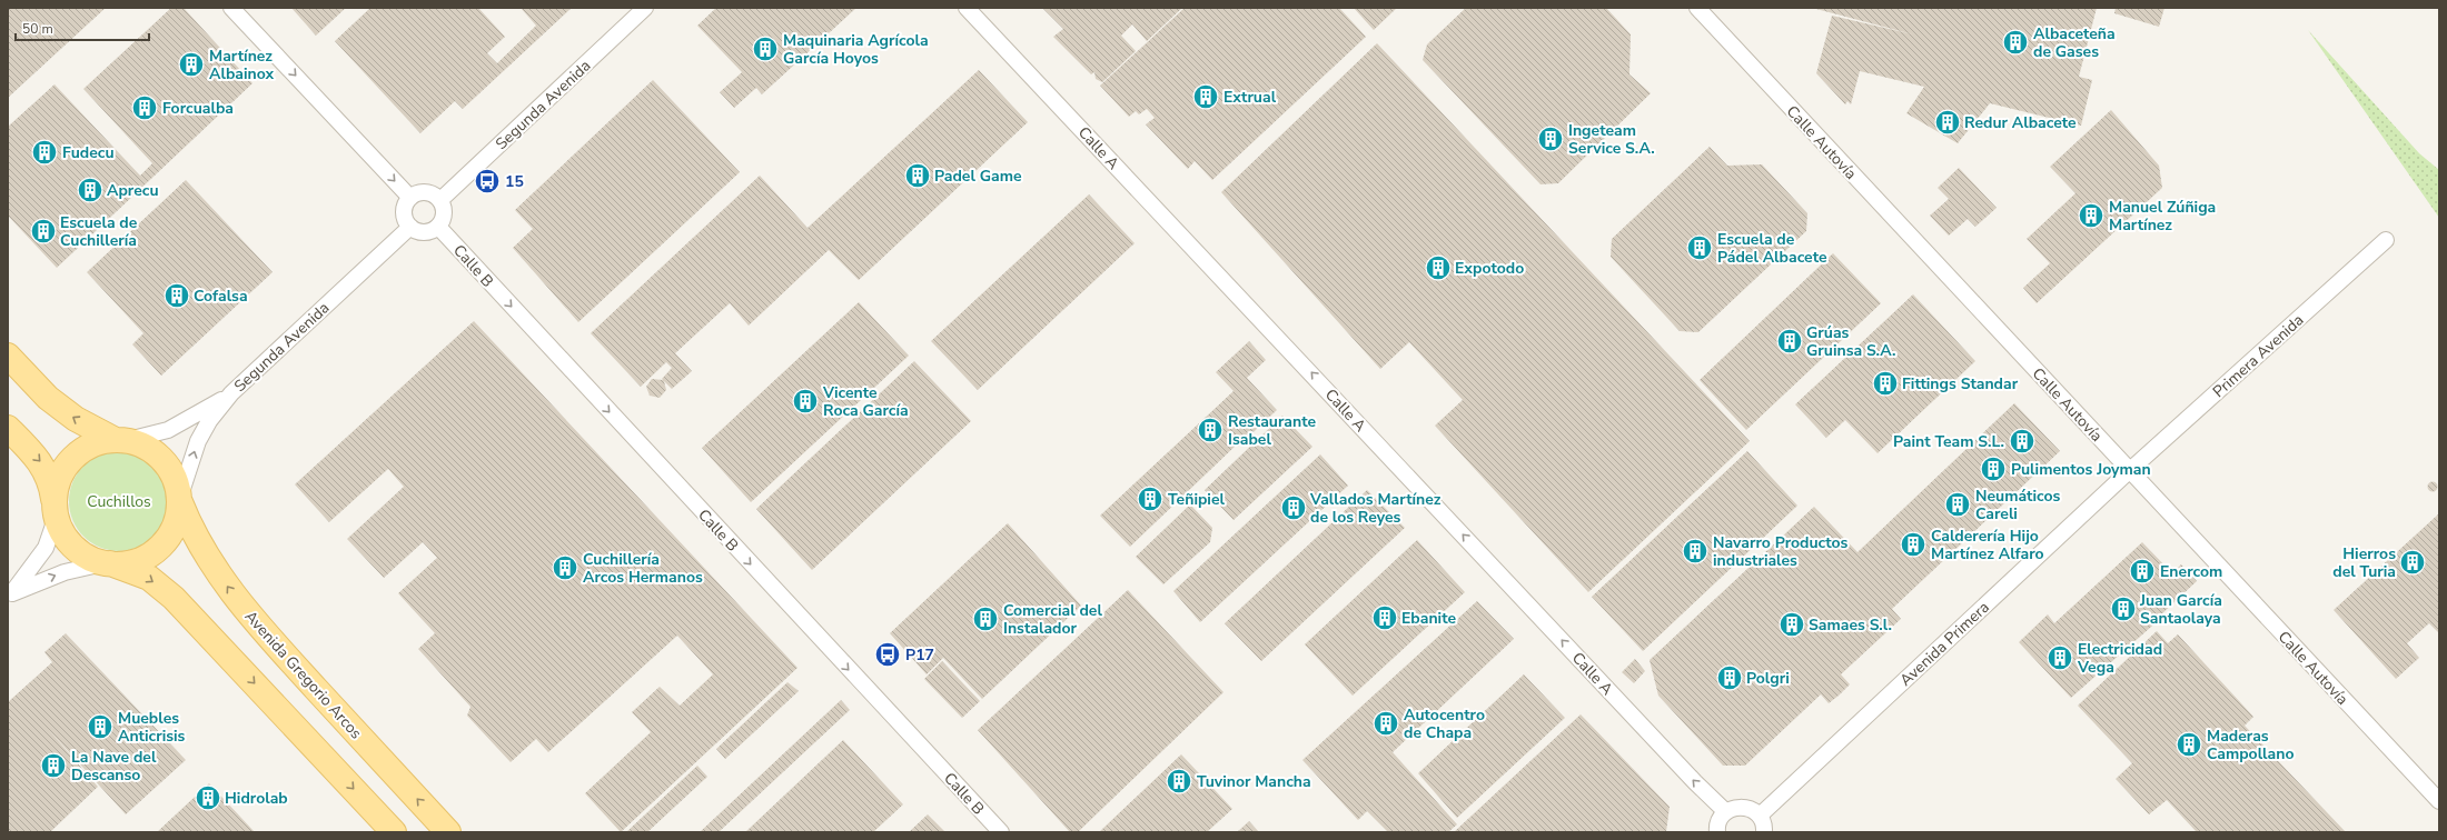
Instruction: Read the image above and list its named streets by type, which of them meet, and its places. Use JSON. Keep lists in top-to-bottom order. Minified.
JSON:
{"streets":{"main road":["Avenida Gregorio Arcos"],"street":["Segunda Avenida","Calle Autovía","Calle A","Calle B","Primera Avenida","Avenida Primera"]},"crossings":[["Segunda Avenida","Calle B"],["Calle Autovía","Primera Avenida"],["Calle Autovía","Avenida Primera"],["Primera Avenida","Avenida Primera"]],"one_way":["Calle A","Calle B"],"parks":["Cuchillos"],"places":{"building":["Albaceteña de Gases","Maquinaria Agrícola García Hoyos","Martínez Albainox","Extrual","Forcualba","Redur Albacete","Ingeteam Service S.A.","Fudecu","Padel Game","Aprecu","Manuel Zúñiga Martínez","Escuela de Cuchillería","Escuela de Pádel Albacete","Expotodo","Cofalsa","Grúas Gruinsa S.A.","Fittings Standar","Vicente Roca García","Restaurante Isabel","Paint Team S.L.","Pulimentos Joyman","Teñipiel","Neumáticos Careli","Vallados Martínez de los Reyes","Calderería Hijo Martínez Alfaro","Navarro Productos industriales","Hierros del Turia","Cuchillería Arcos Hermanos","Enercom","Juan García Santaolaya","Ebanite","Comercial del Instalador","Samaes S.l.","Electricidad Vega","Polgri","Autocentro de Chapa","Muebles Anticrisis","Maderas Campollano","La Nave del Descanso","Tuvinor Mancha","Hidrolab"],"bus stop":["15","P17"]},"scale_bar":"50 m"}
